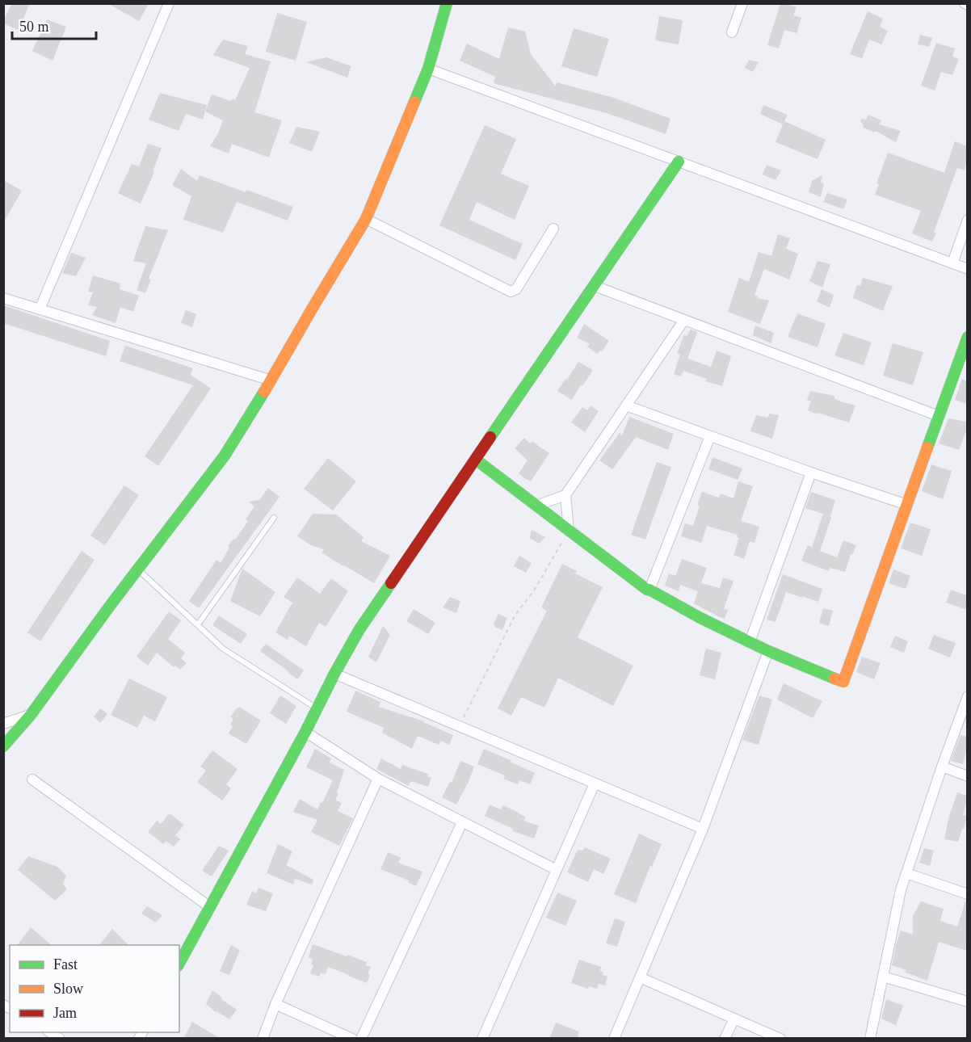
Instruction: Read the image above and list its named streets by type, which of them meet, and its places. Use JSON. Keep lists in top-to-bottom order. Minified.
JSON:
{"legend":["Fast","Slow","Jam"],"scale_bar":"50 m"}
